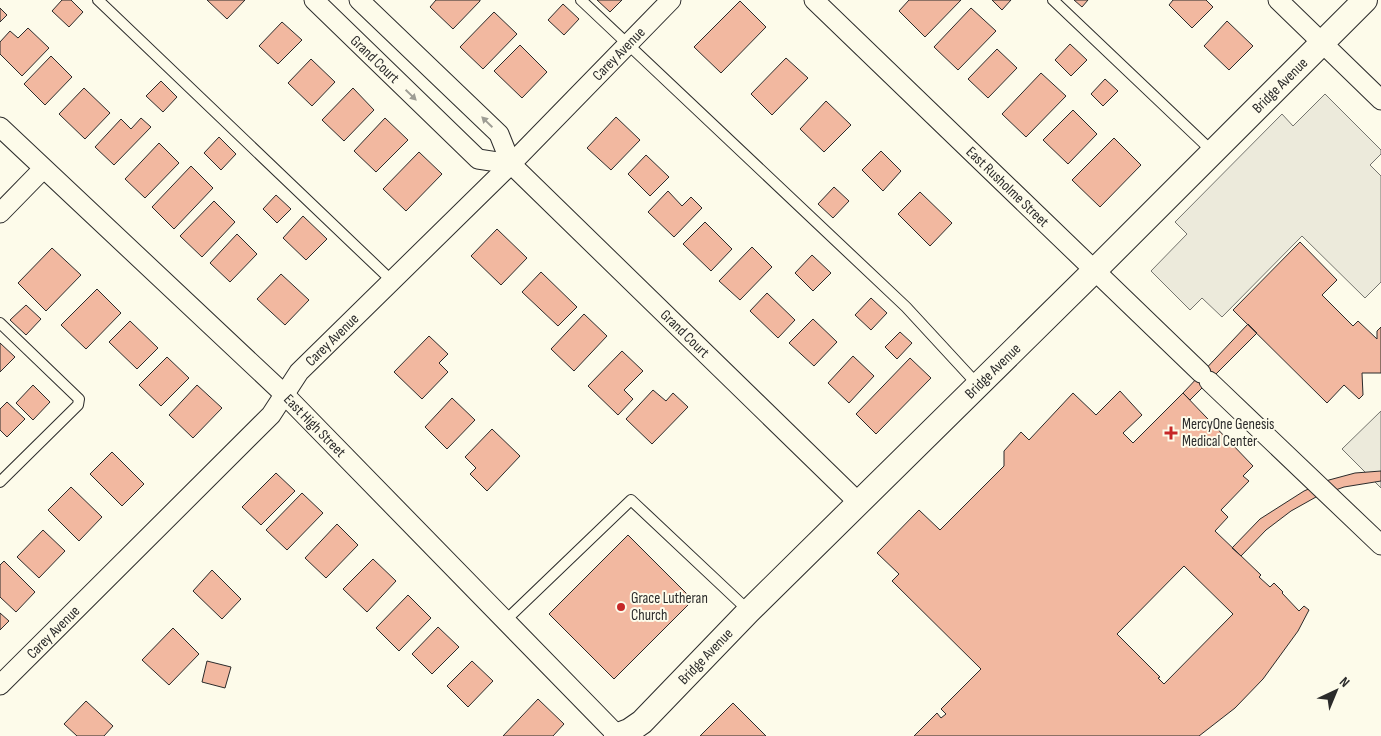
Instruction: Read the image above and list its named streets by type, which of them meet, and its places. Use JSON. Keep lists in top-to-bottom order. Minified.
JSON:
{"streets":{"street":["Carey Avenue","Grand Court","Bridge Avenue","East Rusholme Street","East High Street"]},"crossings":[["Carey Avenue","Grand Court"],["Carey Avenue","East High Street"],["Grand Court","Bridge Avenue"],["Bridge Avenue","East Rusholme Street"],["Bridge Avenue","East High Street"]],"places":{"health":["MercyOne Genesis Medical Center"],"other":["Grace Lutheran Church"]},"north":"top right"}
